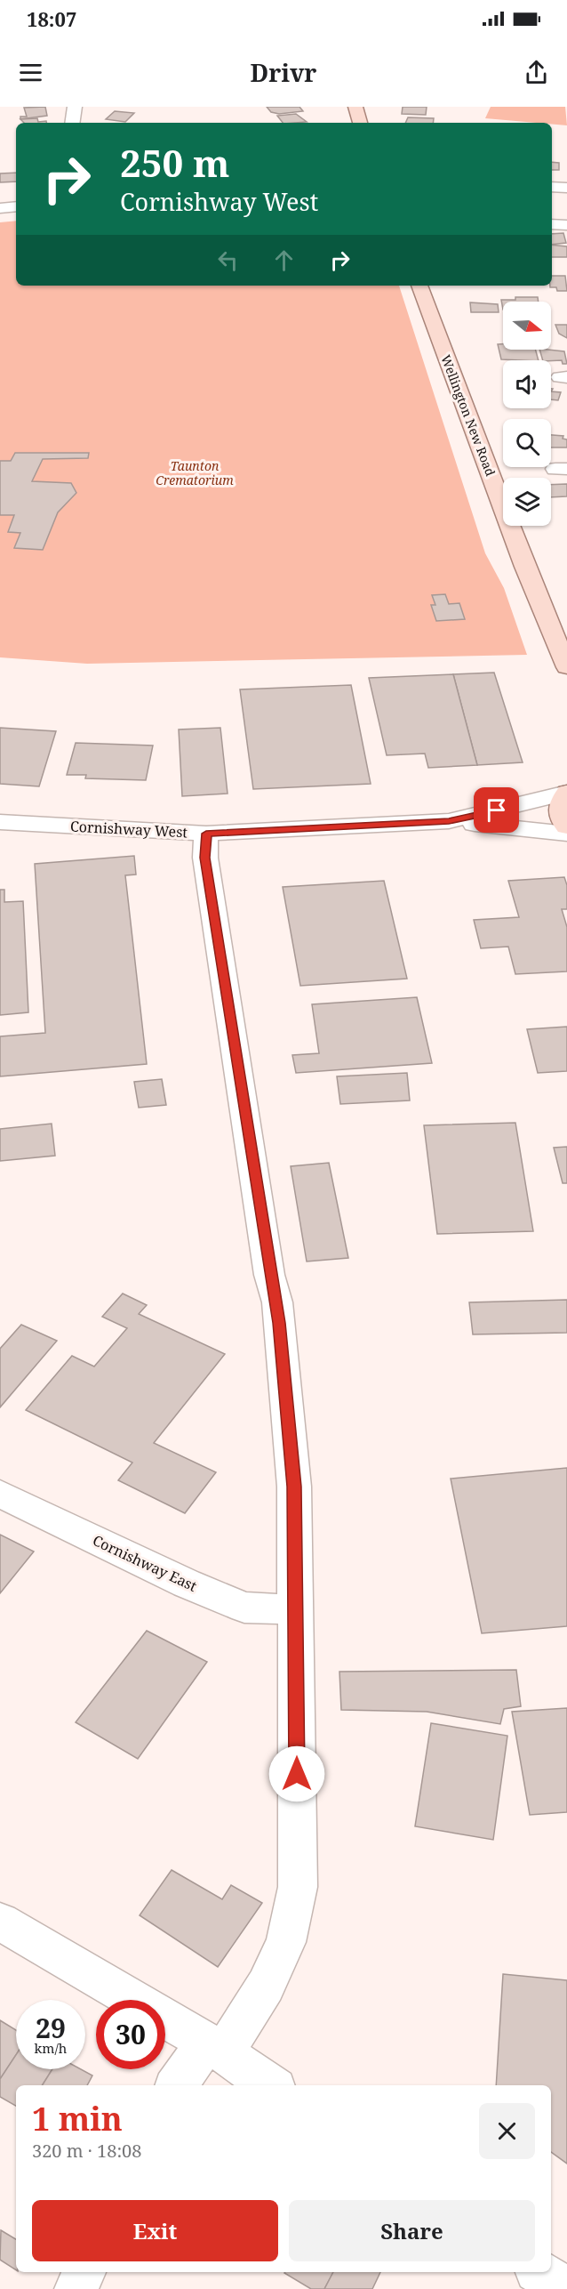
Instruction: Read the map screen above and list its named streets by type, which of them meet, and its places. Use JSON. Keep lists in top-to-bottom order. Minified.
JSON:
{"streets":{"main road":["Wellington New Road"],"street":["Cornishway West","Cornishway East"]},"parks":["Taunton Crematorium"],"north":"right","page":{"status":"18:07","header":"Drivr","turn":["250 m","Cornishway West"],"speed":"29 km/h","limit":"30","heading":["1 min","320 m · 18:08"],"buttons":["Exit","Share"]}}
